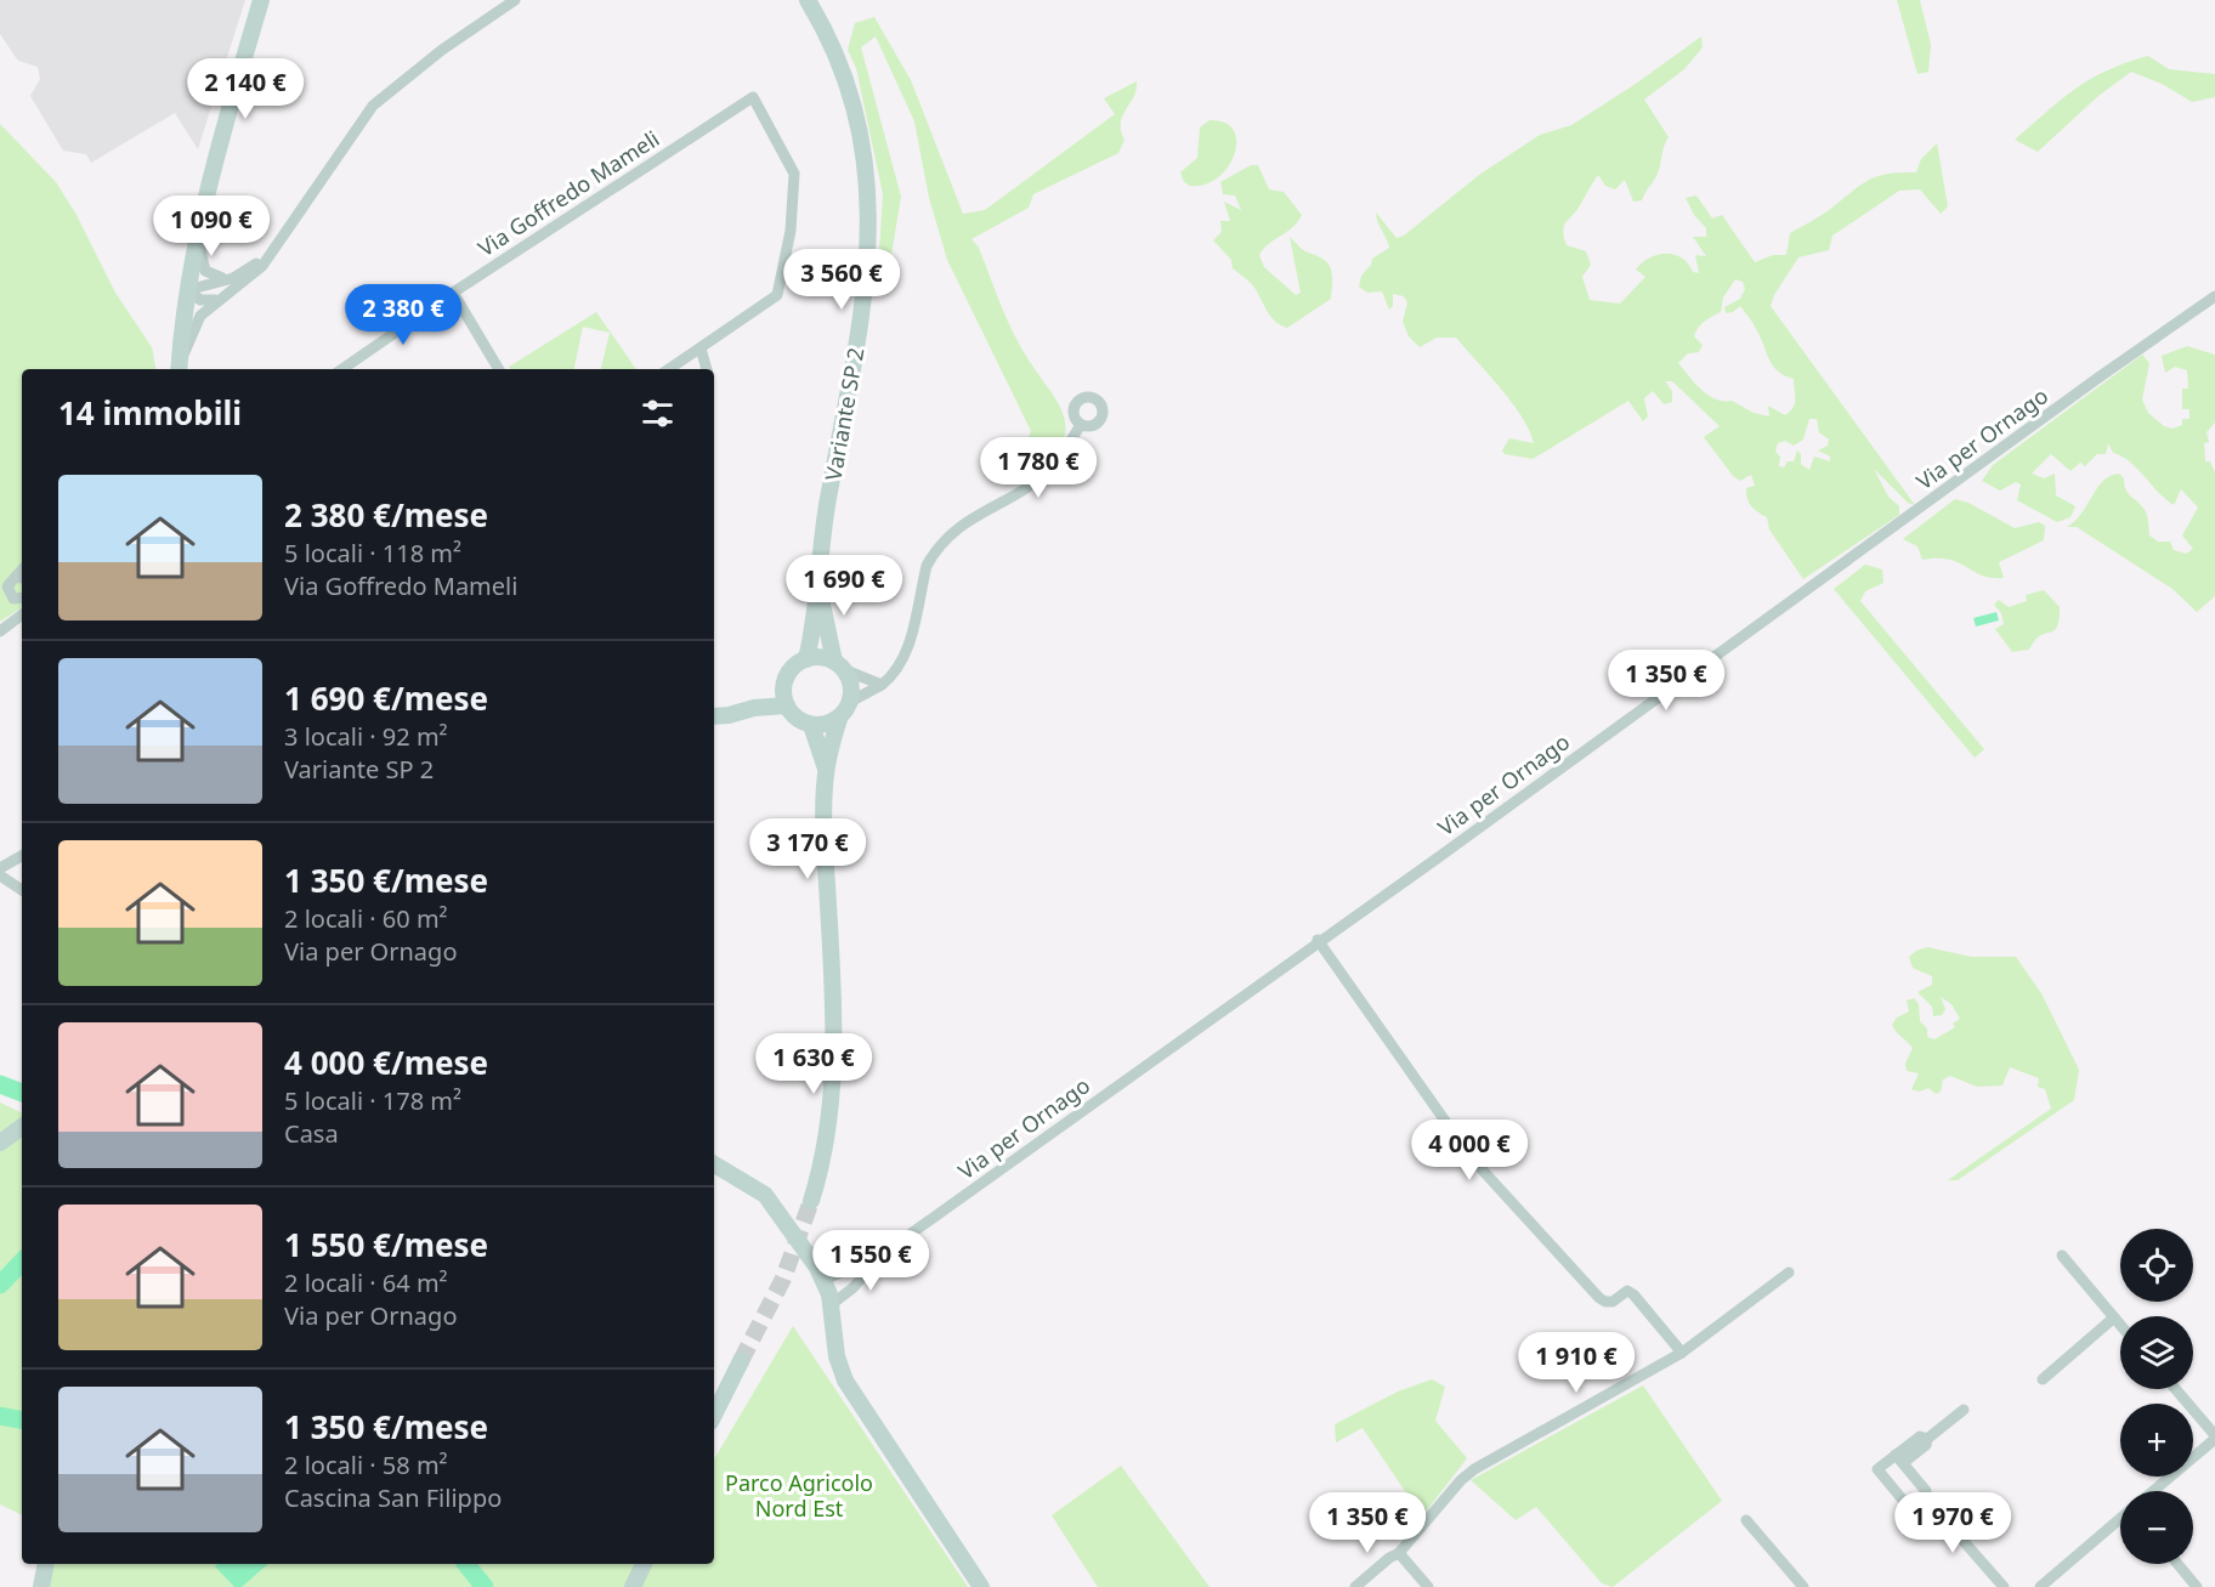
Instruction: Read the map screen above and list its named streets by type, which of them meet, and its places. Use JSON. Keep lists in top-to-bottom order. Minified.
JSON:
{"streets":{"main road":["Variante SP 2"],"street":["Via Goffredo Mameli","Via per Ornago"]},"parks":["Parco Agricolo Nord Est"],"page":{"price":["2 140 €","1 090 €","3 560 €","2 380 €","1 780 €","1 690 €","1 350 €","3 170 €","1 630 €","4 000 €","1 550 €","1 910 €","1 350 €","1 970 €"],"heading":"14 immobili","list":[{"name":"2 380 €/mese","note":"5 locali · 118 m² · Via Goffredo Mameli"},{"name":"1 690 €/mese","note":"3 locali · 92 m² · Variante SP 2"},{"name":"1 350 €/mese","note":"2 locali · 60 m² · Via per Ornago"},{"name":"4 000 €/mese","note":"5 locali · 178 m² · Casa"},{"name":"1 550 €/mese","note":"2 locali · 64 m² · Via per Ornago"},{"name":"1 350 €/mese","note":"2 locali · 58 m² · Cascina San Filippo"}],"map_buttons":["+","−"]}}
